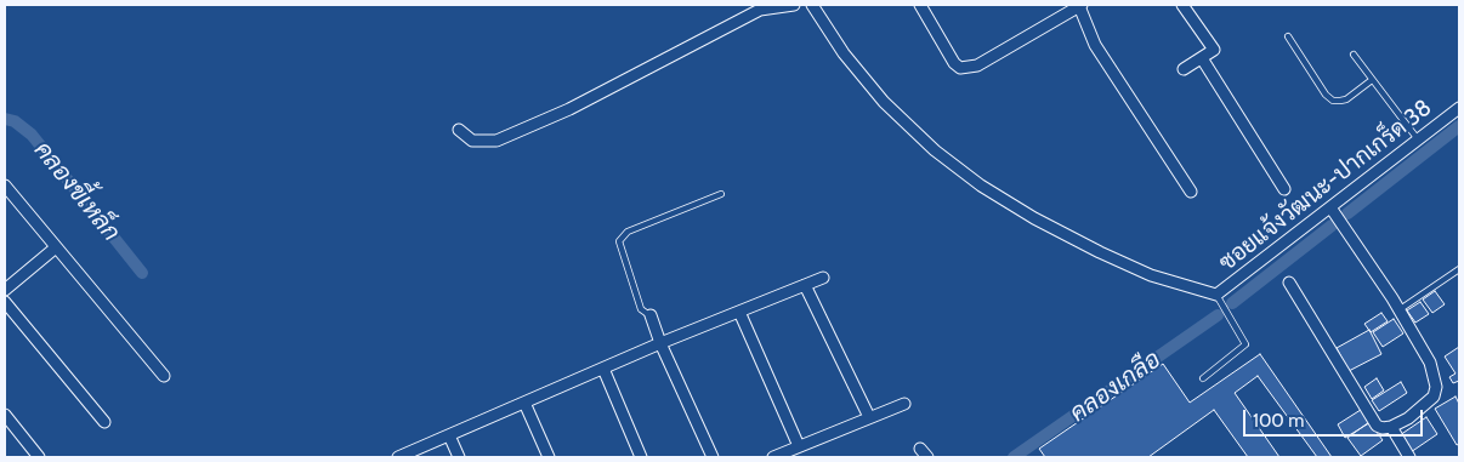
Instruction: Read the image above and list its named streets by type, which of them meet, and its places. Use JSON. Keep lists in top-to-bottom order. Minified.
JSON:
{"streets":{"street":["ซอยแจ้งวัฒนะ-ปากเกร็ด 38"]},"water":["คลองขี้เหล็ก","คลองเกลือ"],"scale_bar":"100 m"}
